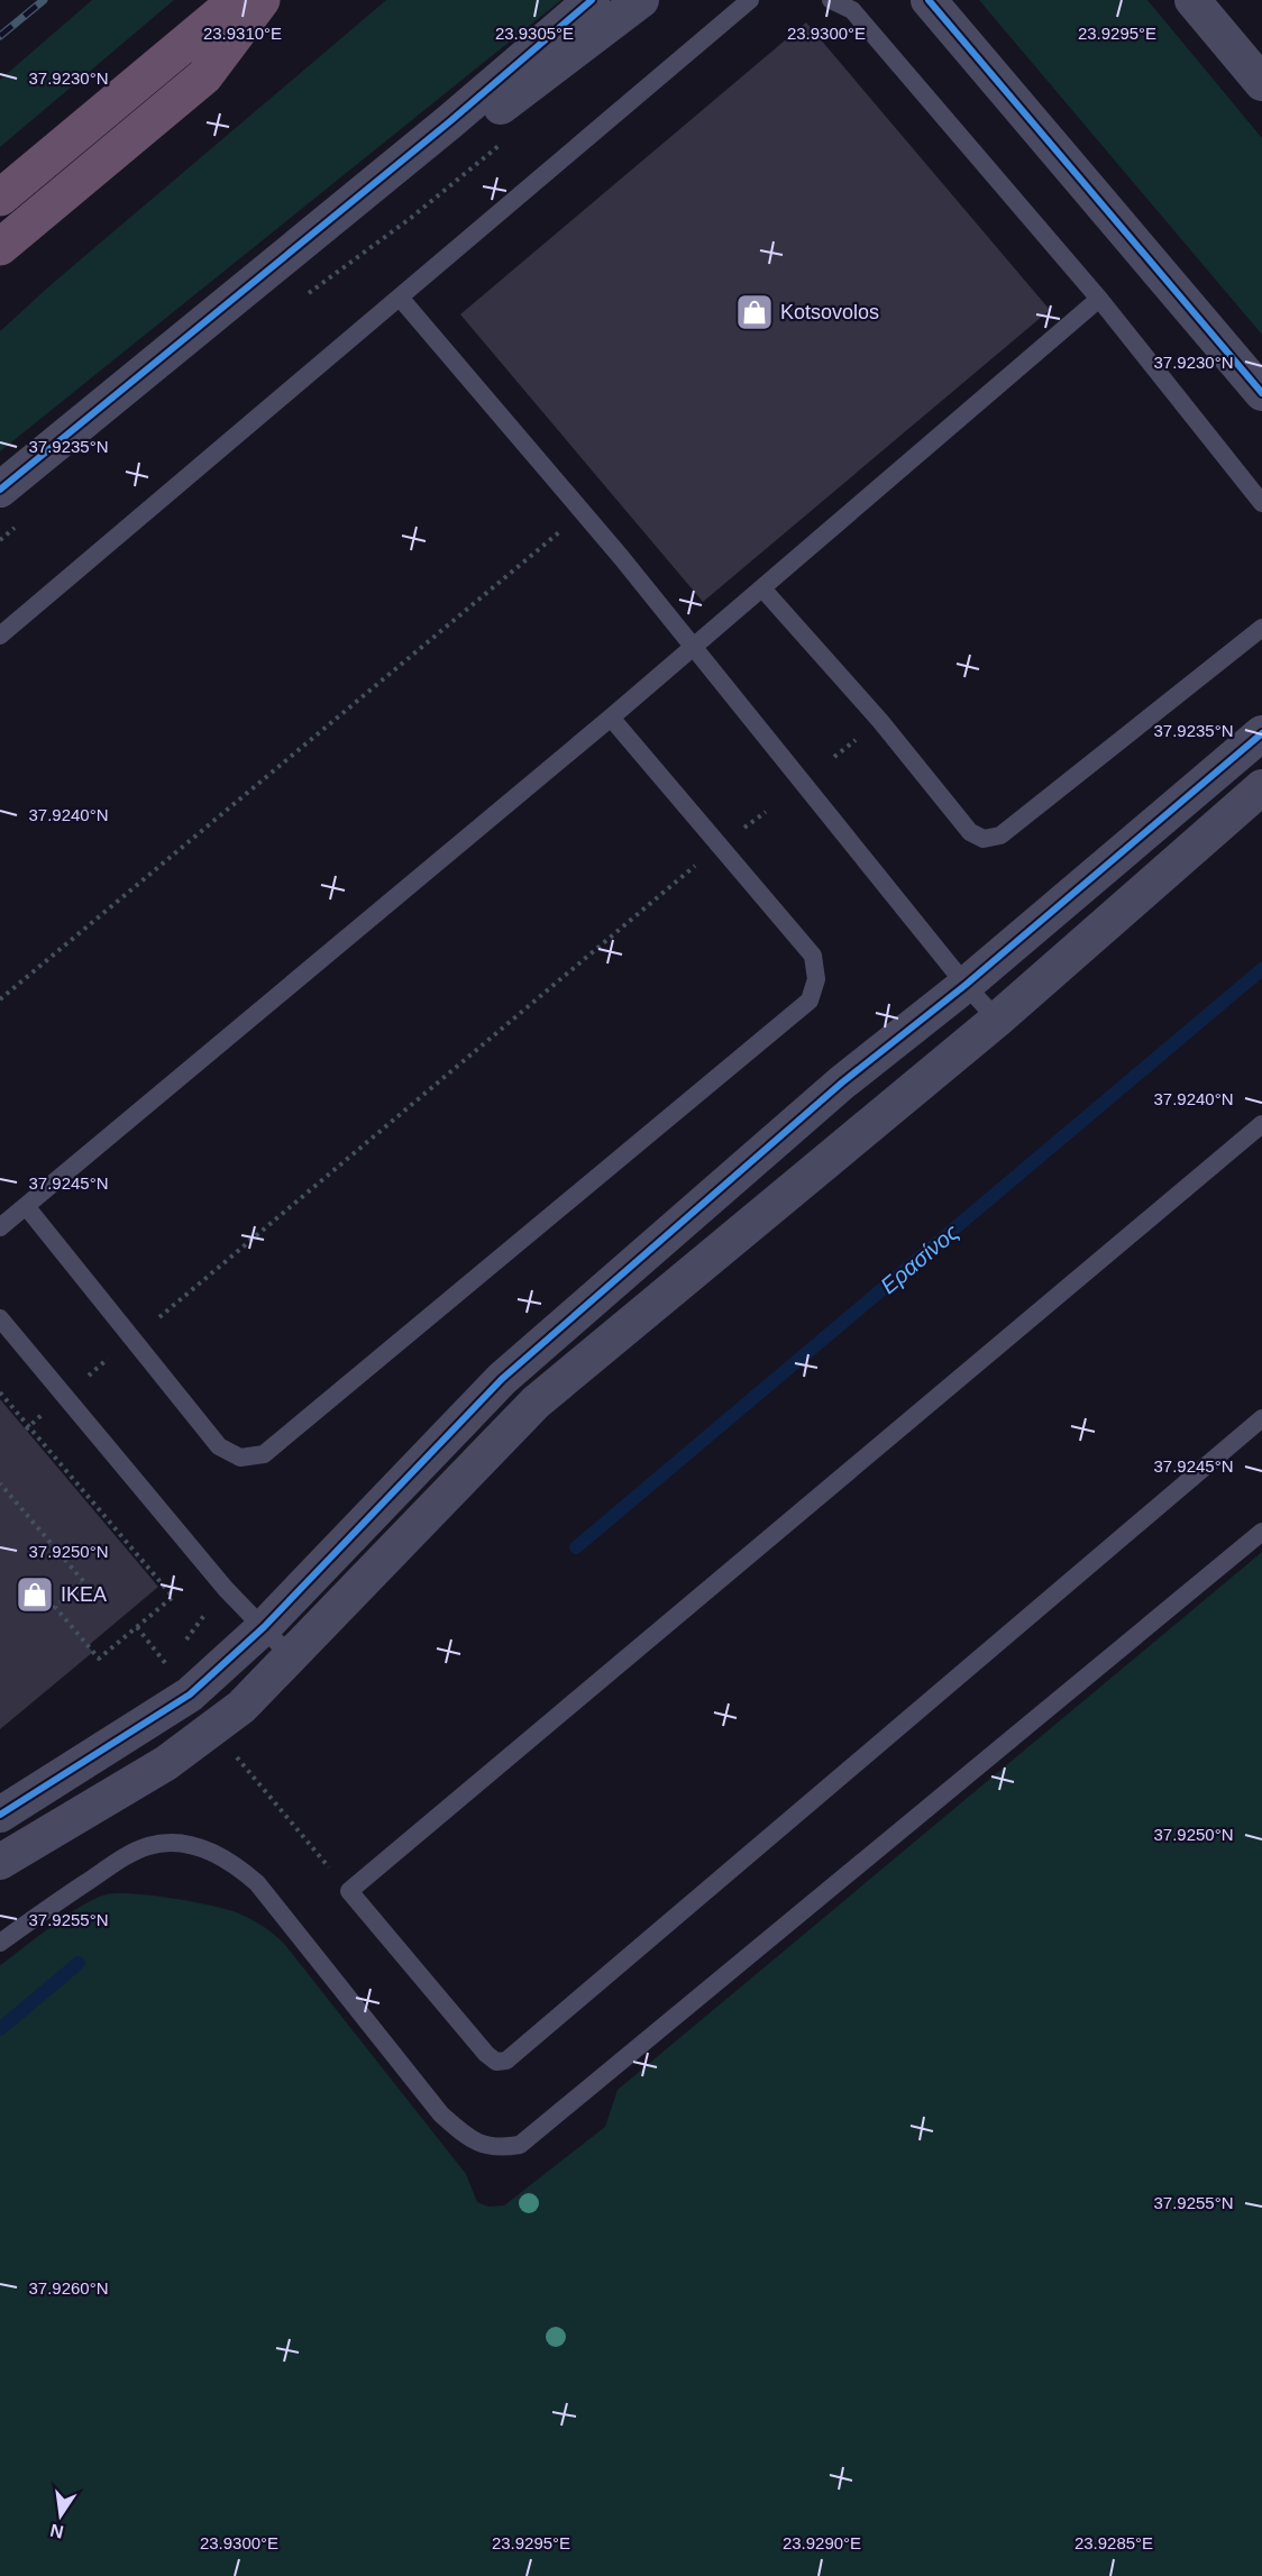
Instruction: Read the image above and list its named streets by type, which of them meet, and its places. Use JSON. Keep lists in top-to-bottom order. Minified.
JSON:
{"water":["Ερασίνος"],"places":{"shop":["Kotsovolos","IKEA"]},"north":"bottom","coordinates":["23.9310°E","23.9305°E","23.9300°E","23.9295°E","37.9230°N","37.9235°N","37.9240°N","37.9245°N","37.9250°N","37.9255°N","37.9260°N","23.9290°E","23.9285°E"]}
